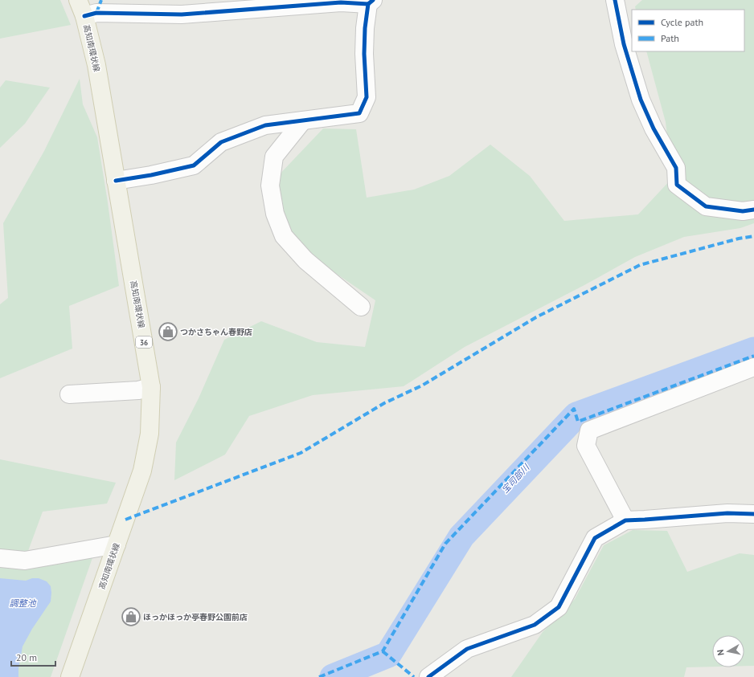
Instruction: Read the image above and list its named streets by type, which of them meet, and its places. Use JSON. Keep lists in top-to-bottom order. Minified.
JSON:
{"streets":{"main road":["高知南環状線","36"]},"water":["宝司部川","調整池"],"places":{"shop":["つかさちゃん春野店","ほっかほっか亭春野公園前店"]},"legend":["Cycle path","Path"],"scale_bar":"20 m","north":"left"}
